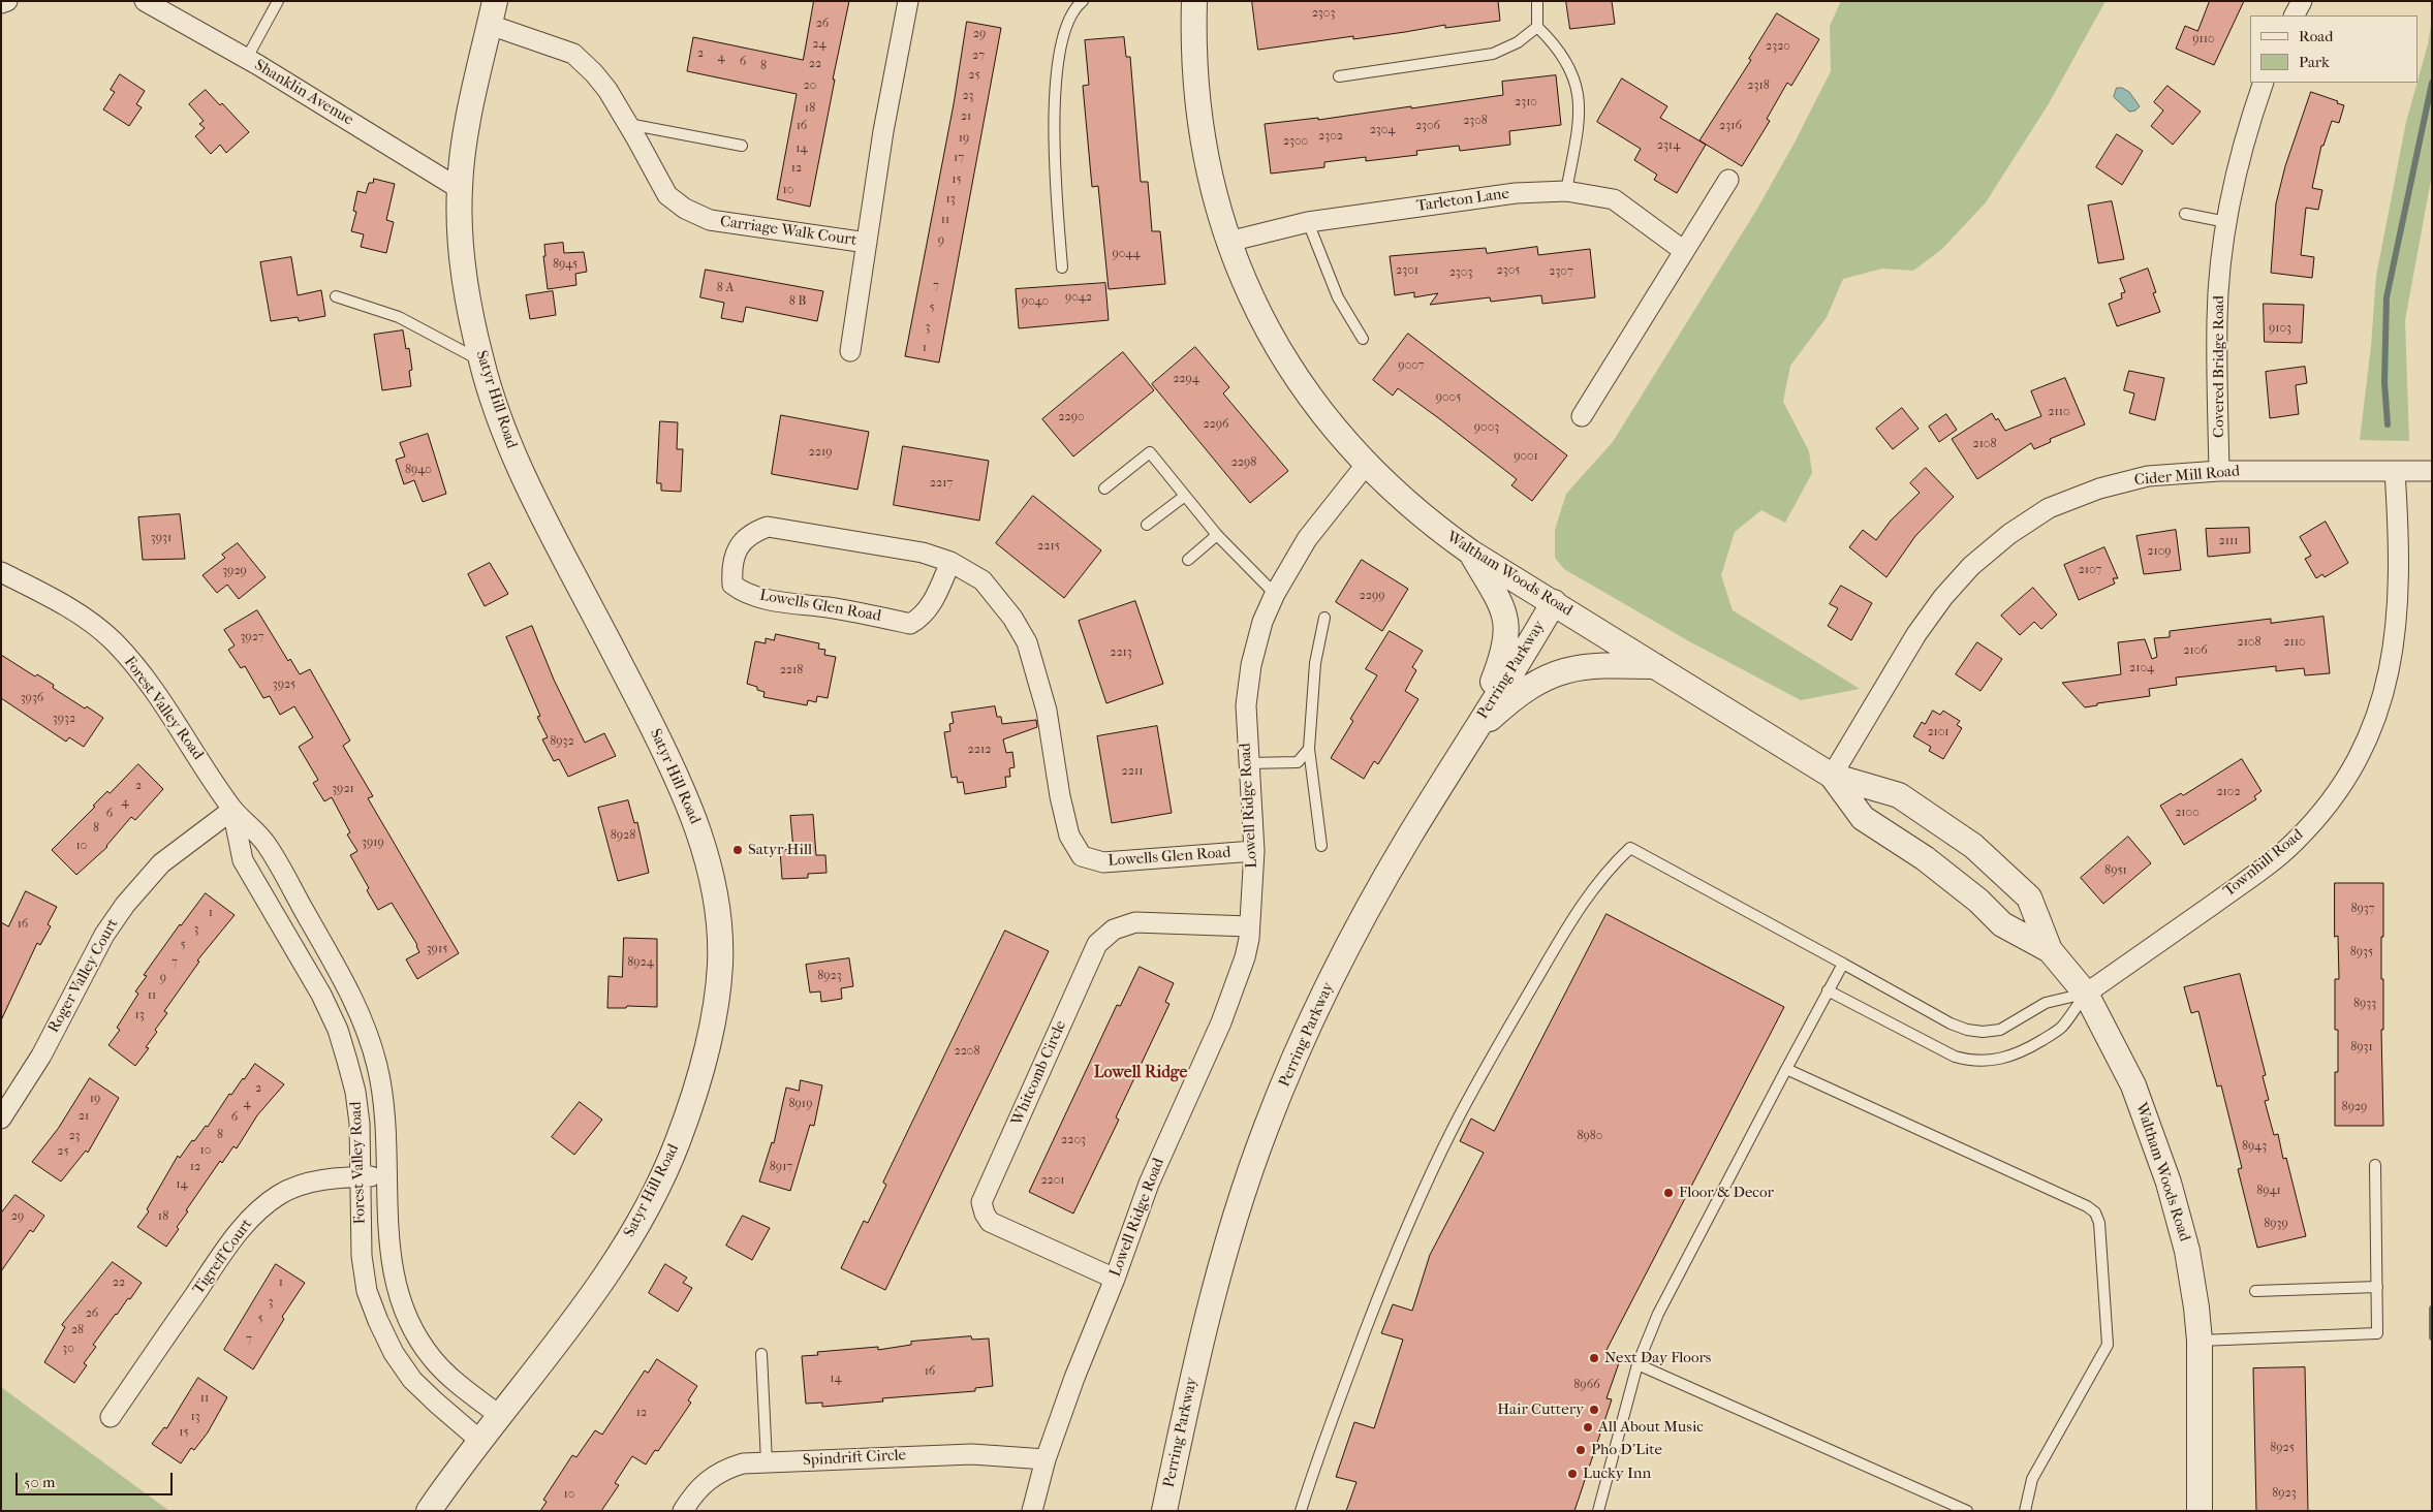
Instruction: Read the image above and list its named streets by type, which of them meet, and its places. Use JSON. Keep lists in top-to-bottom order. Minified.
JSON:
{"streets":{"street":["Shanklin Avenue","Tarleton Lane","Carriage Walk Court","Covered Bridge Road","Satyr Hill Road","Cider Mill Road","Waltham Woods Road","Lowells Glen Road","Perring Parkway","Forest Valley Road","Lowell Ridge Road","Townhill Road","Roger Valley Court","Whitcomb Circle","Tigreff Court","Spindrift Circle"]},"crossings":[["Shanklin Avenue","Satyr Hill Road"],["Tarleton Lane","Waltham Woods Road"],["Carriage Walk Court","Satyr Hill Road"],["Covered Bridge Road","Cider Mill Road"],["Satyr Hill Road","Forest Valley Road"],["Cider Mill Road","Waltham Woods Road"],["Cider Mill Road","Townhill Road"],["Waltham Woods Road","Perring Parkway"],["Waltham Woods Road","Lowell Ridge Road"],["Waltham Woods Road","Townhill Road"],["Lowells Glen Road","Lowell Ridge Road"],["Forest Valley Road","Roger Valley Court"],["Forest Valley Road","Tigreff Court"],["Lowell Ridge Road","Whitcomb Circle"],["Lowell Ridge Road","Spindrift Circle"]],"districts":["Lowell Ridge"],"places":["Satyr Hill","Floor & Decor","Next Day Floors","Hair Cuttery","All About Music","Pho D’Lite","Lucky Inn"],"house_numbers":["2303","26","29","9110","24","2320","2","27","4","6","22","8","25","20","2318","23","2310","18","21","2308","16","2306","2316","2304","2302","19","2300","2314","14","17","12","15","10","13","11","9","9044","8945","2301","2305","2307","2303","7","8 A","9042","8 B","9040","5","3","9103","1","9007","2294","9005","2110","2290","2296","9003","2108","2219","9001","2298","8940","2217","3931","2111","2215","2109","2107","3929","2299","3927","2108","2110","2106","2213","2104","2218","3925","3936","3932","2101","8932","2212","2211","2","3921","2102","4","2100","6","8","8928","3919","10","8951","8937","1","16","3","5","3915","8935","7","8924","8923","9","11","8933","13","8931","2208","2","19","4","8919","8929","21","6","8","23","8980","2203","8943","10","25","12","8917","2201","14","8941","29","18","8939","22","1","3","26","5","28","7","30","16","14","8966","11","12","13","15","8925","8923","10"],"legend":["Road","Park"],"scale_bar":"50 m"}
